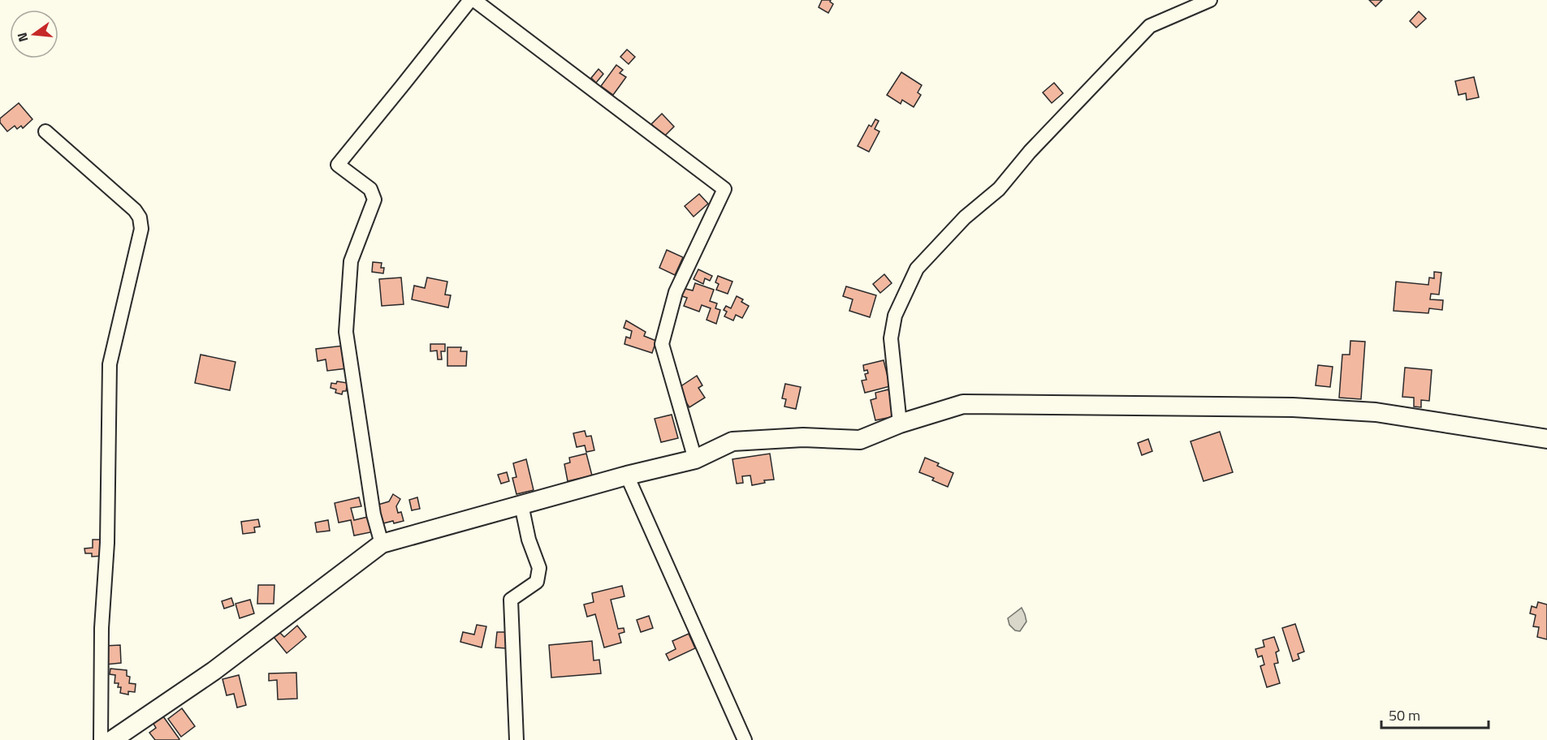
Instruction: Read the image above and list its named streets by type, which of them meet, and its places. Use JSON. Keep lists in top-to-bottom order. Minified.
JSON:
{"scale_bar":"50 m","north":"left"}
